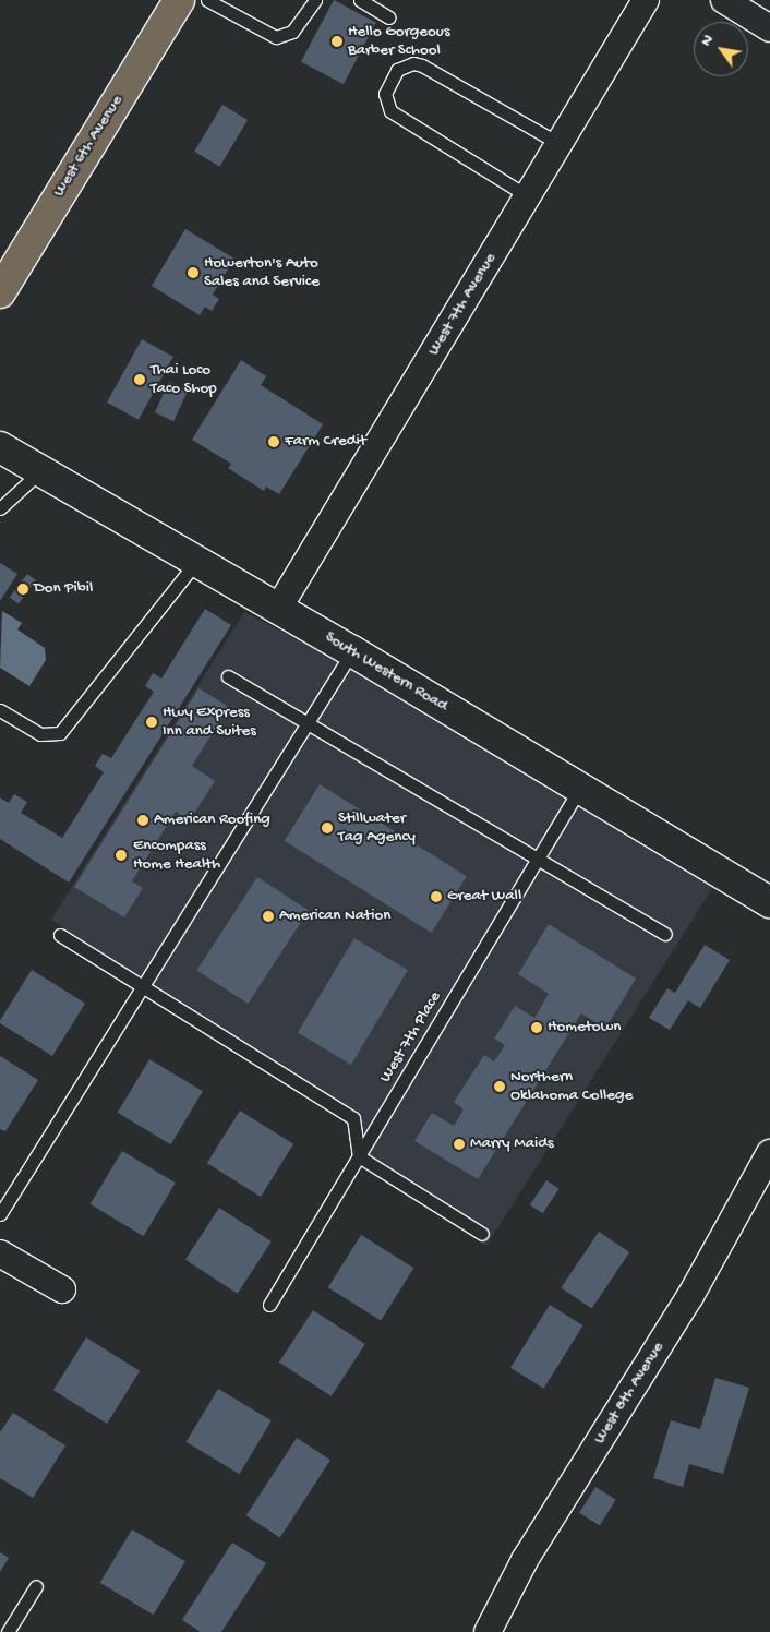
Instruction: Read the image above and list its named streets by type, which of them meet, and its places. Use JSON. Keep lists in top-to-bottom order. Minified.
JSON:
{"streets":{"highway":["West 6th Avenue"],"main road":["South Western Road"],"street":["West 7th Avenue","West 8th Avenue"],"lane":["West 7th Place"]},"crossings":[["West 7th Avenue","South Western Road"],["South Western Road","West 7th Place"]],"places":["Hello Gorgeous Barber School","Howerton's Auto Sales and Service","Thai Loco Taco Shop","Farm Credit","Don Pibil","Hwy Express Inn and Suites","American Roofing","Stillwater Tag Agency","Encompass Home Health","Great Wall","American Nation","Hometown","Northern Oklahoma College","Marry Maids"],"north":"top left"}
